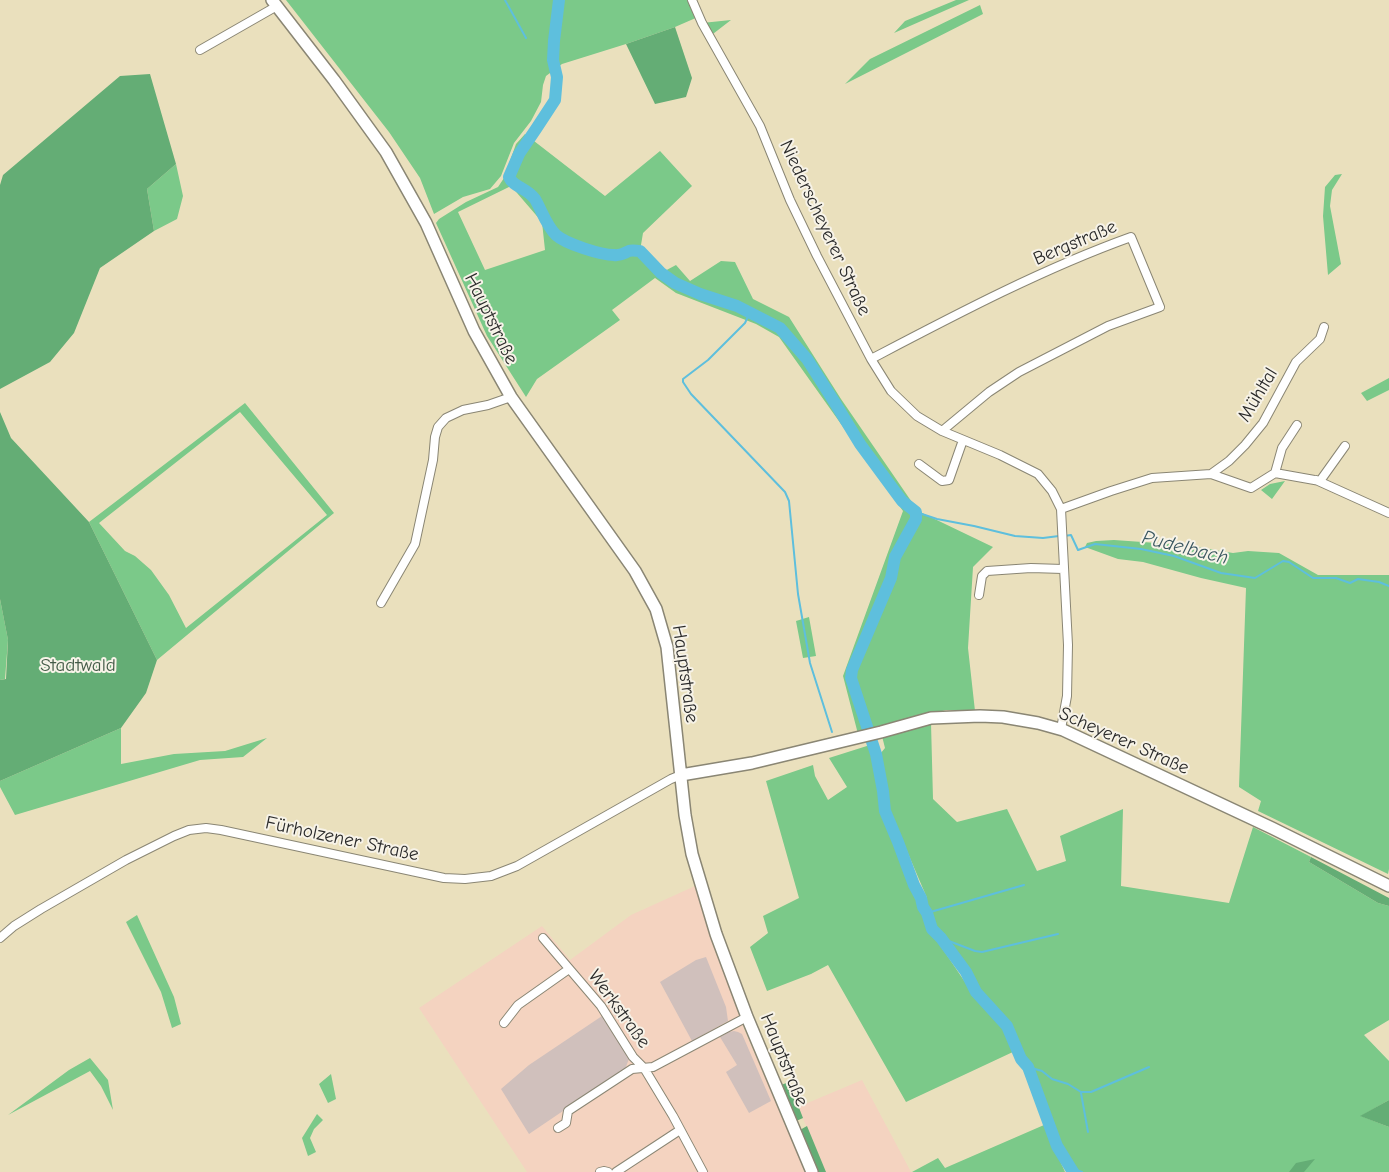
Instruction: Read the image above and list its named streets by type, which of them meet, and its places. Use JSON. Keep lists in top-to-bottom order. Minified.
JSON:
{"streets":{"main road":["Hauptstraße","Scheyerer Straße"],"street":["Niederscheyerer Straße","Bergstraße","Mühltal","Fürholzener Straße","Werkstraße"]},"crossings":[["Niederscheyerer Straße","Bergstraße"],["Niederscheyerer Straße","Scheyerer Straße"],["Hauptstraße","Scheyerer Straße"],["Hauptstraße","Fürholzener Straße"],["Hauptstraße","Werkstraße"],["Scheyerer Straße","Fürholzener Straße"]],"water":["Pudelbach"],"parks":["Stadtwald"]}
